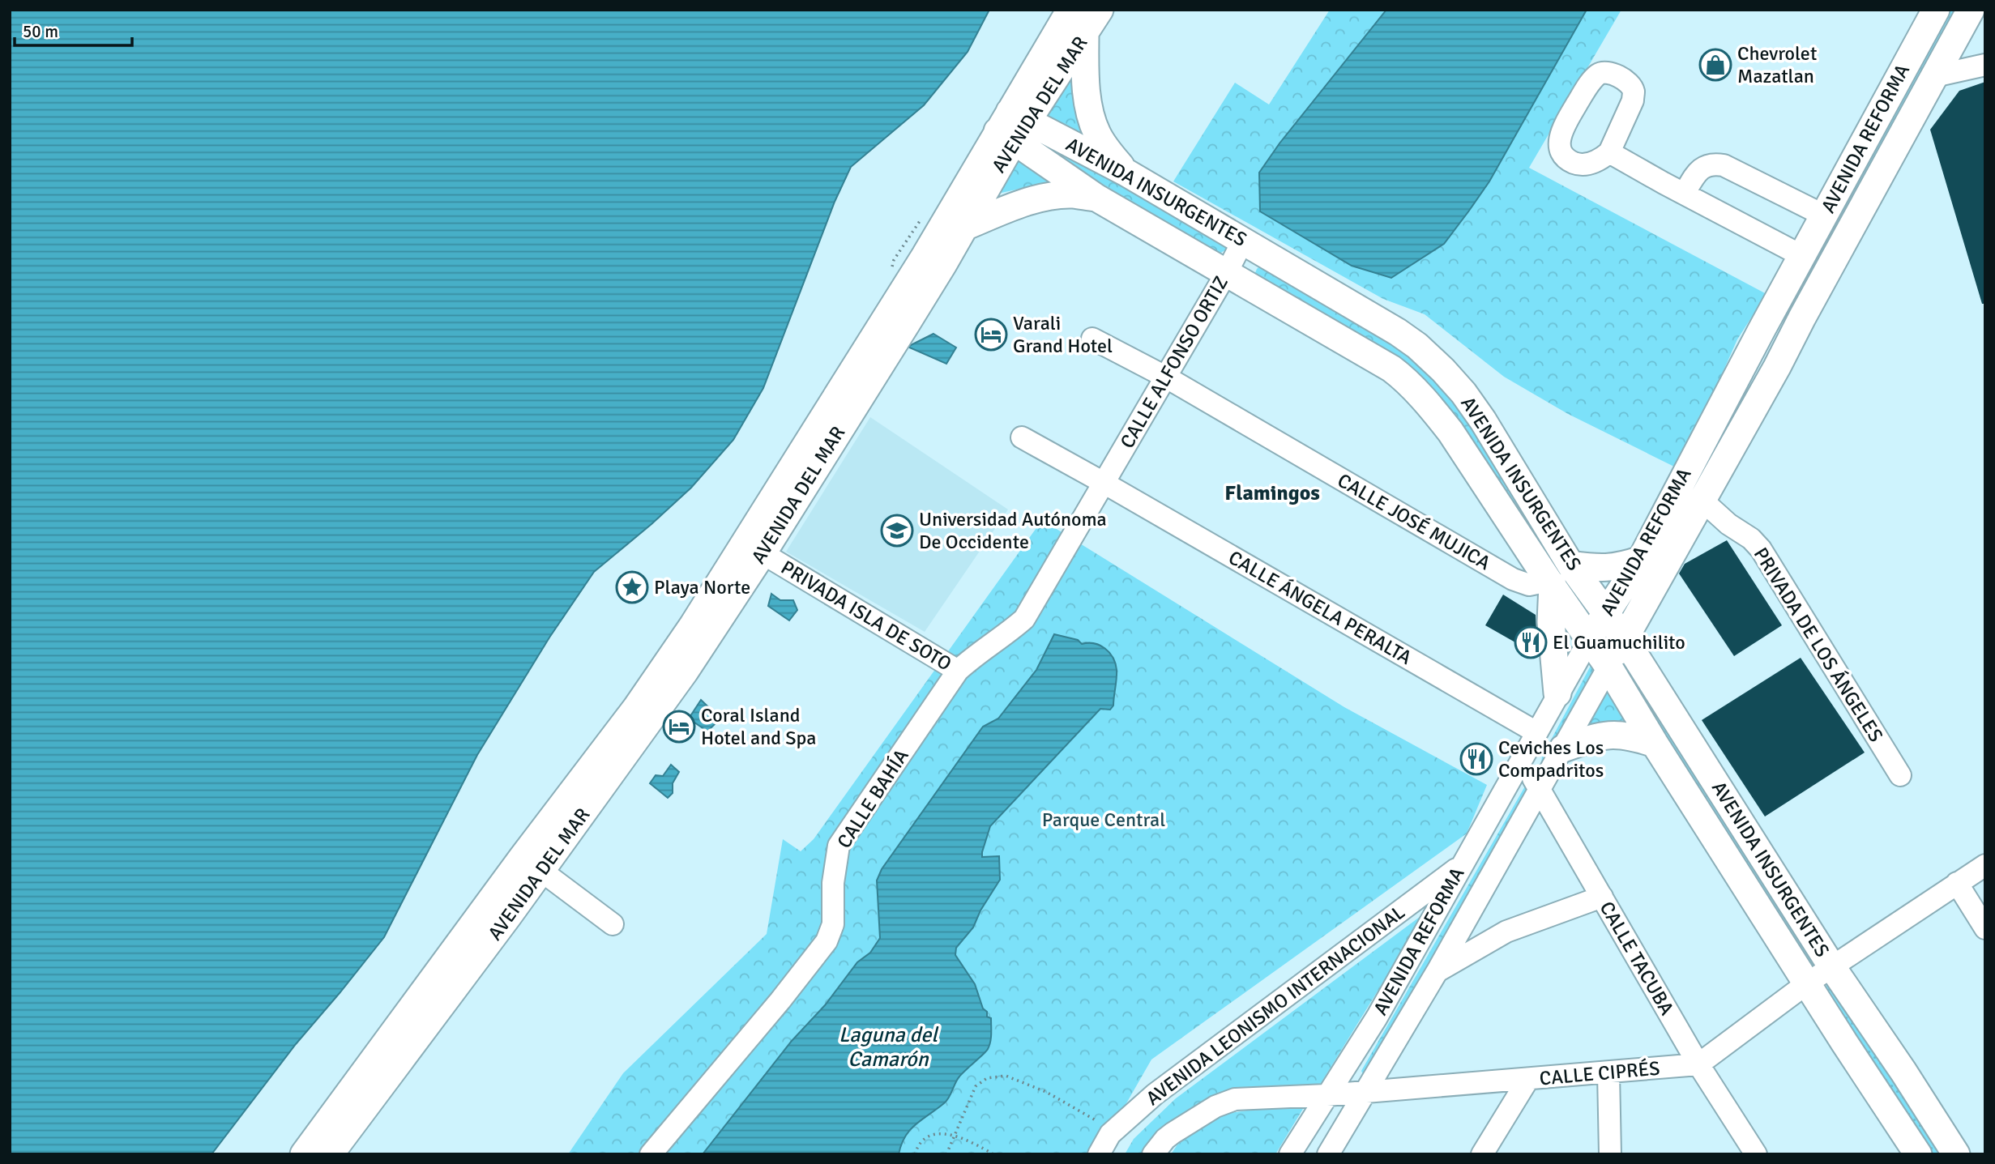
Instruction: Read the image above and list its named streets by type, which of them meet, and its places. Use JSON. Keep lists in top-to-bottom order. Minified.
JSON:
{"streets":{"main road":["AVENIDA DEL MAR","AVENIDA REFORMA","AVENIDA INSURGENTES"],"street":["CALLE ALFONSO ORTIZ","CALLE JOSÉ MUJICA","CALLE ÁNGELA PERALTA","PRIVADA ISLA DE SOTO","PRIVADA DE LOS ÁNGELES","CALLE BAHÍA","CALLE TACUBA","AVENIDA LEONISMO INTERNACIONAL","CALLE CIPRÉS"]},"crossings":[["AVENIDA DEL MAR","AVENIDA INSURGENTES"],["AVENIDA DEL MAR","PRIVADA ISLA DE SOTO"],["AVENIDA REFORMA","AVENIDA INSURGENTES"],["AVENIDA REFORMA","CALLE ÁNGELA PERALTA"],["AVENIDA REFORMA","PRIVADA DE LOS ÁNGELES"],["AVENIDA REFORMA","CALLE TACUBA"],["AVENIDA REFORMA","AVENIDA LEONISMO INTERNACIONAL"],["AVENIDA REFORMA","CALLE CIPRÉS"],["AVENIDA INSURGENTES","CALLE ALFONSO ORTIZ"],["AVENIDA INSURGENTES","CALLE JOSÉ MUJICA"],["CALLE ALFONSO ORTIZ","CALLE JOSÉ MUJICA"],["CALLE ALFONSO ORTIZ","CALLE ÁNGELA PERALTA"],["CALLE ALFONSO ORTIZ","CALLE BAHÍA"],["CALLE ÁNGELA PERALTA","CALLE BAHÍA"],["PRIVADA ISLA DE SOTO","CALLE BAHÍA"],["CALLE TACUBA","CALLE CIPRÉS"]],"districts":["Flamingos"],"water":["Laguna del Camarón"],"parks":["Parque Central"],"places":{"shop":["Chevrolet Mazatlan"],"hotel":["Varali Grand Hotel","Coral Island Hotel and Spa"],"school or university":["Universidad Autónoma De Occidente"],"place":["Playa Norte"],"restaurant":["El Guamuchilito","Ceviches Los Compadritos"]},"scale_bar":"50 m"}
